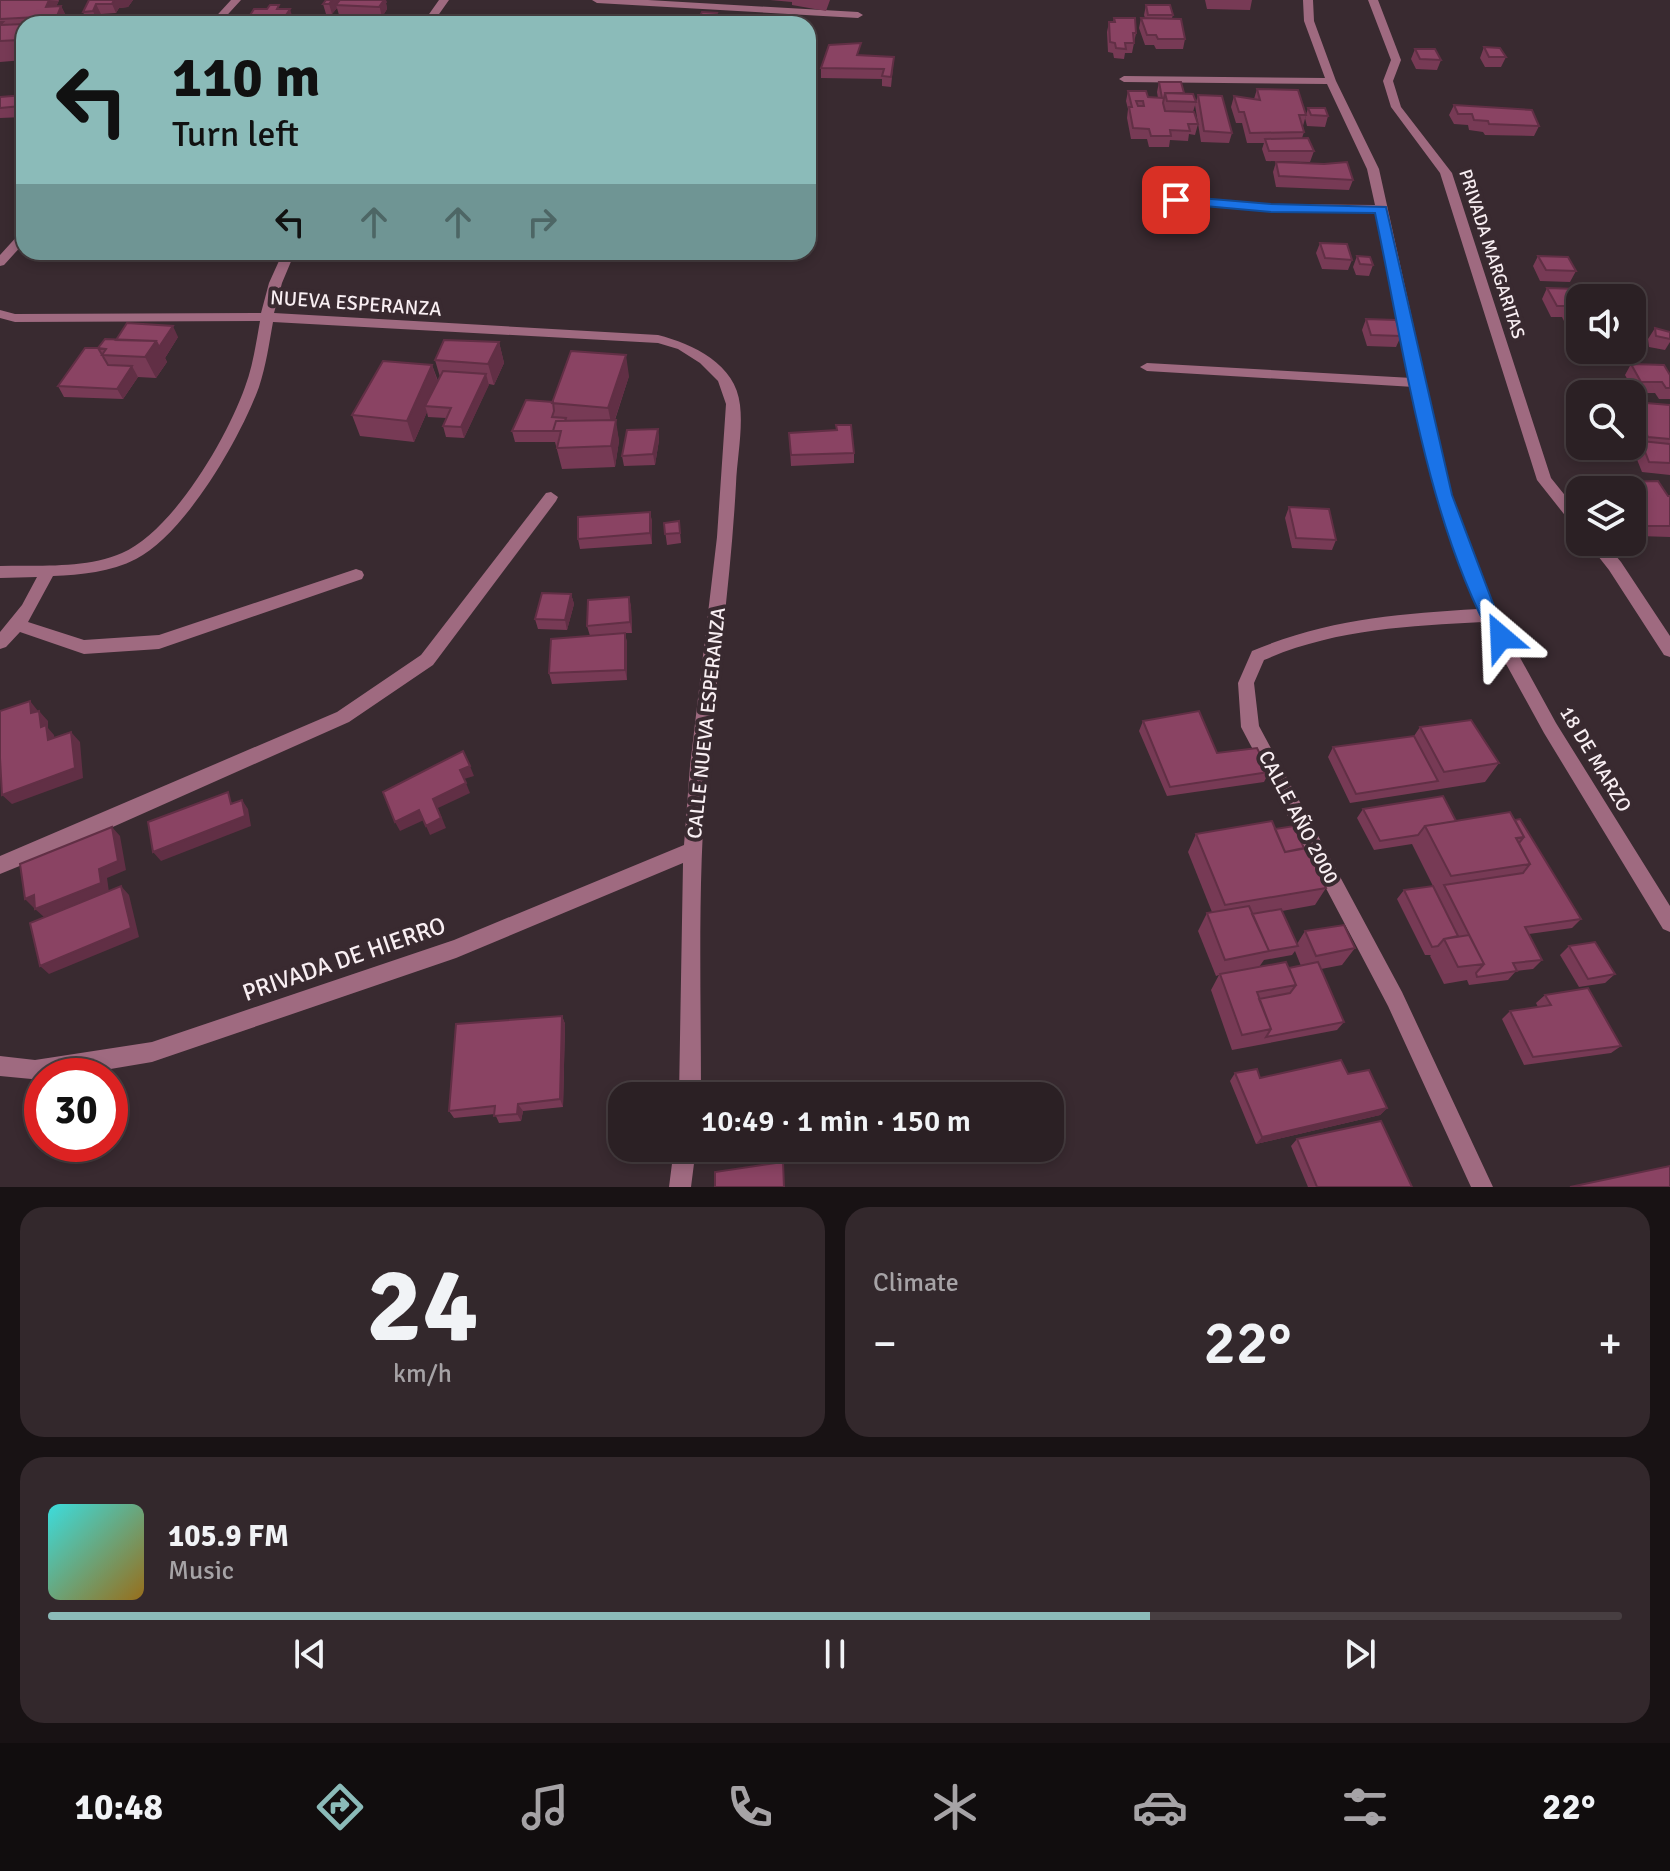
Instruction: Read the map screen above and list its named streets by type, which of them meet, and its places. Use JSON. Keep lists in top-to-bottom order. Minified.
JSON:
{"streets":{"street":["PRIVADA MARGARITAS","NUEVA ESPERANZA","CALLE NUEVA ESPERANZA","18 DE MARZO","CALLE AÑO 2000","PRIVADA DE HIERRO"]},"crossings":[["NUEVA ESPERANZA","CALLE NUEVA ESPERANZA"],["CALLE NUEVA ESPERANZA","PRIVADA DE HIERRO"],["18 DE MARZO","CALLE AÑO 2000"]],"page":{"turn":["110 m","Turn left"],"limit":"30","trip":"10:49 · 1 min · 150 m","tile":[["24","km/h"],"Climate"],"heat":["−","22°","+"],"song":["105.9 FM","Music"],"tabs":["10:48","22°"]}}
